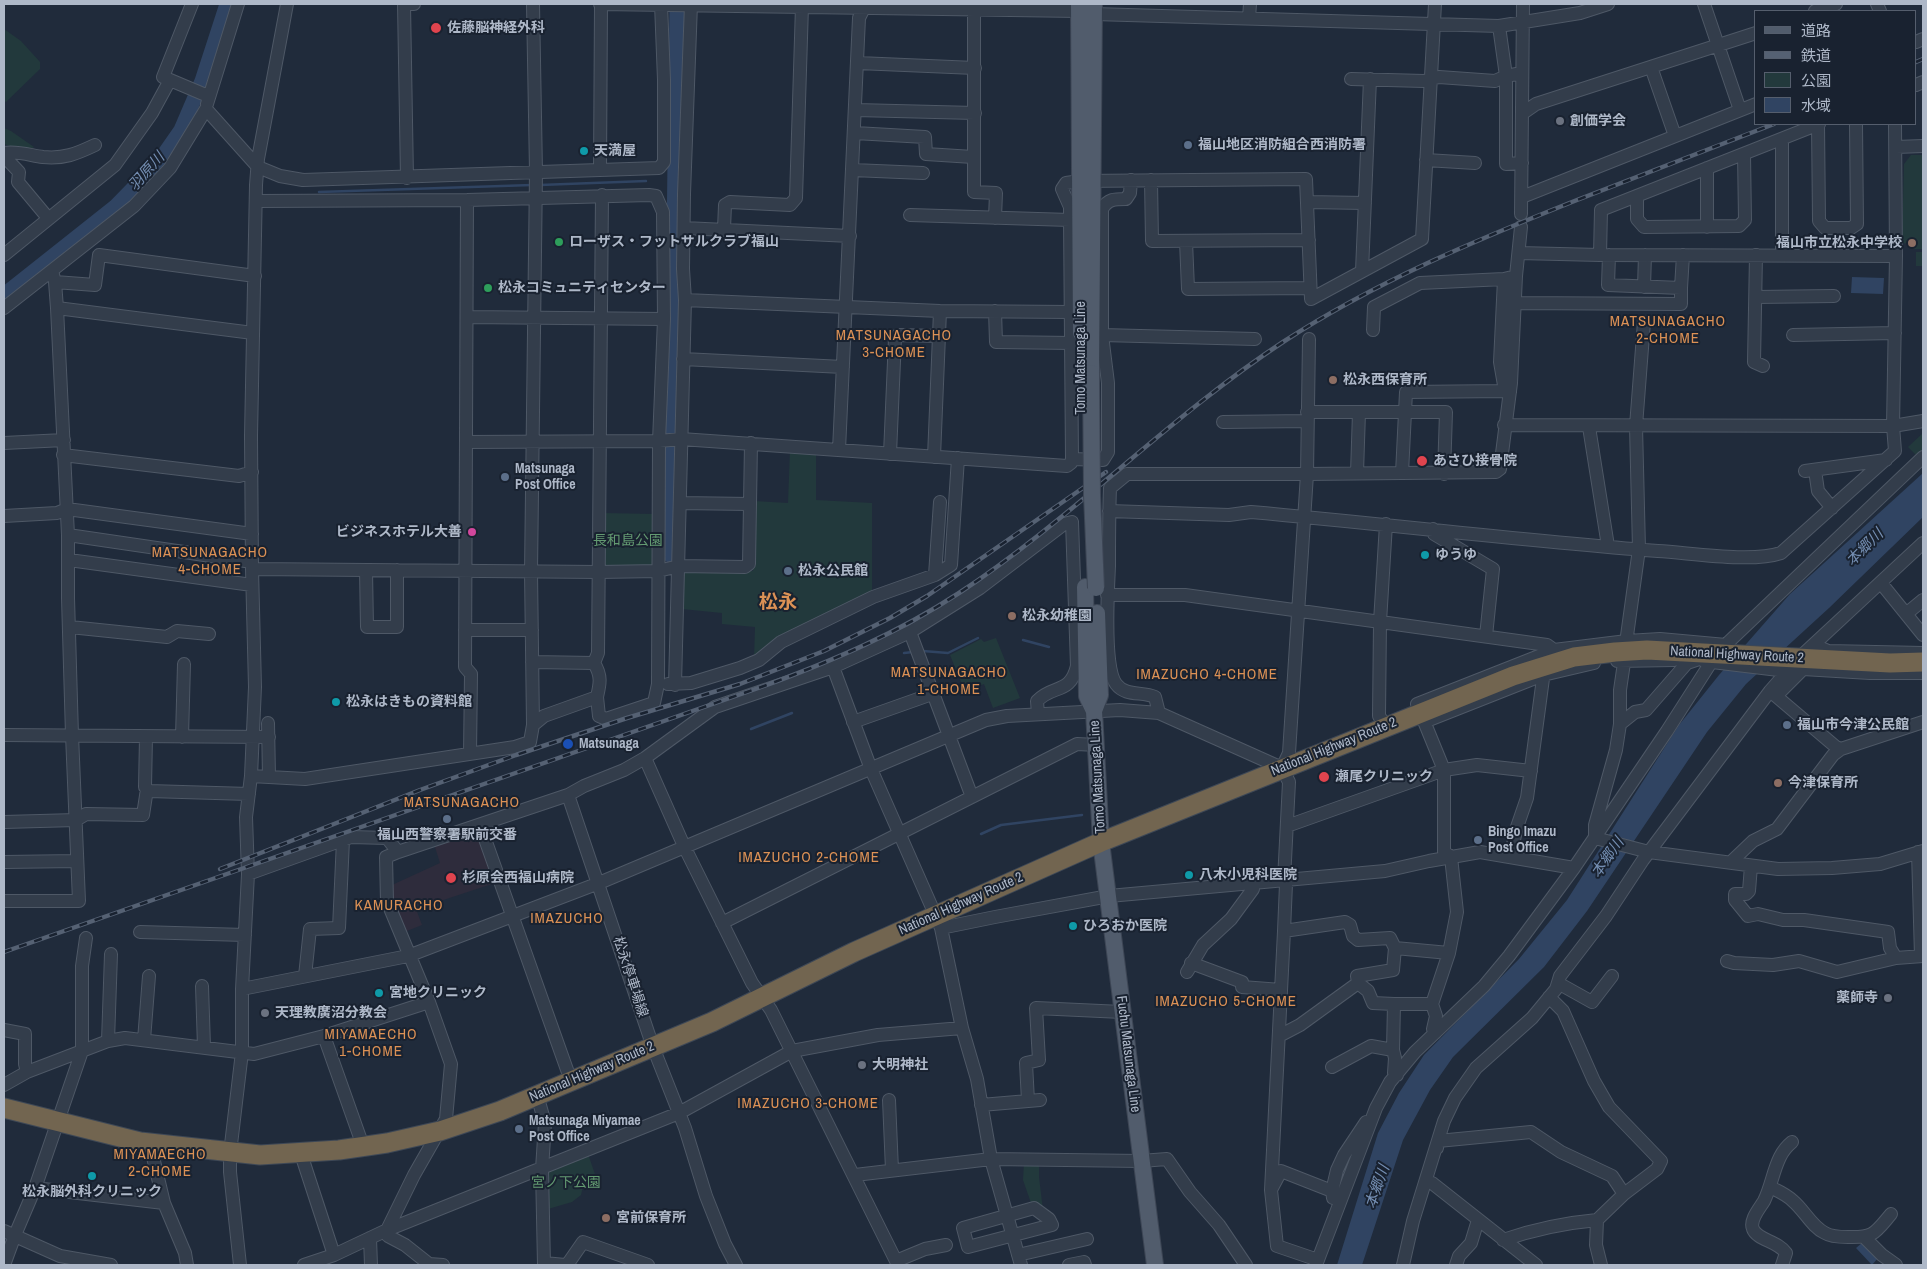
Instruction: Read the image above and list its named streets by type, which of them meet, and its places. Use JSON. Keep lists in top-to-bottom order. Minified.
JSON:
{"streets":{"highway":["National Highway Route 2"],"main road":["Tomo Matsunaga Line","Fuchu Matsunaga Line"],"street":["松永停車場線"]},"crossings":[["Tomo Matsunaga Line","National Highway Route 2"],["Tomo Matsunaga Line","Fuchu Matsunaga Line"],["National Highway Route 2","松永停車場線"],["National Highway Route 2","Fuchu Matsunaga Line"]],"districts":["MATSUNAGACHO 2-CHOME","MATSUNAGACHO 3-CHOME","MATSUNAGACHO 4-CHOME","松永","MATSUNAGACHO 1-CHOME","IMAZUCHO 4-CHOME","MATSUNAGACHO","IMAZUCHO 2-CHOME","KAMURACHO","IMAZUCHO","IMAZUCHO 5-CHOME","MIYAMAECHO 1-CHOME","IMAZUCHO 3-CHOME","MIYAMAECHO 2-CHOME"],"water":["羽原川","本郷川"],"parks":["長和島公園","宮ノ下公園"],"places":["佐藤脳神経外科","創価学会","福山地区消防組合西消防署","天満屋","ローザス・フットサルクラブ福山","福山市立松永中学校","松永コミュニティセンター","松永西保育所","あさひ接骨院","Matsunaga Post Office","ビジネスホテル大善","ゆうゆ","松永公民館","松永幼稚園","松永はきもの資料館","福山市今津公民館","Matsunaga","瀬尾クリニック","今津保育所","福山西警察署駅前交番","Bingo Imazu Post Office","八木小児科医院","杉原会西福山病院","ひろおか医院","宮地クリニック","薬師寺","天理教廣沼分教会","大明神社","Matsunaga Miyamae Post Office","松永脳外科クリニック","宮前保育所"],"legend":["道路","鉄道","公園","水域"]}
